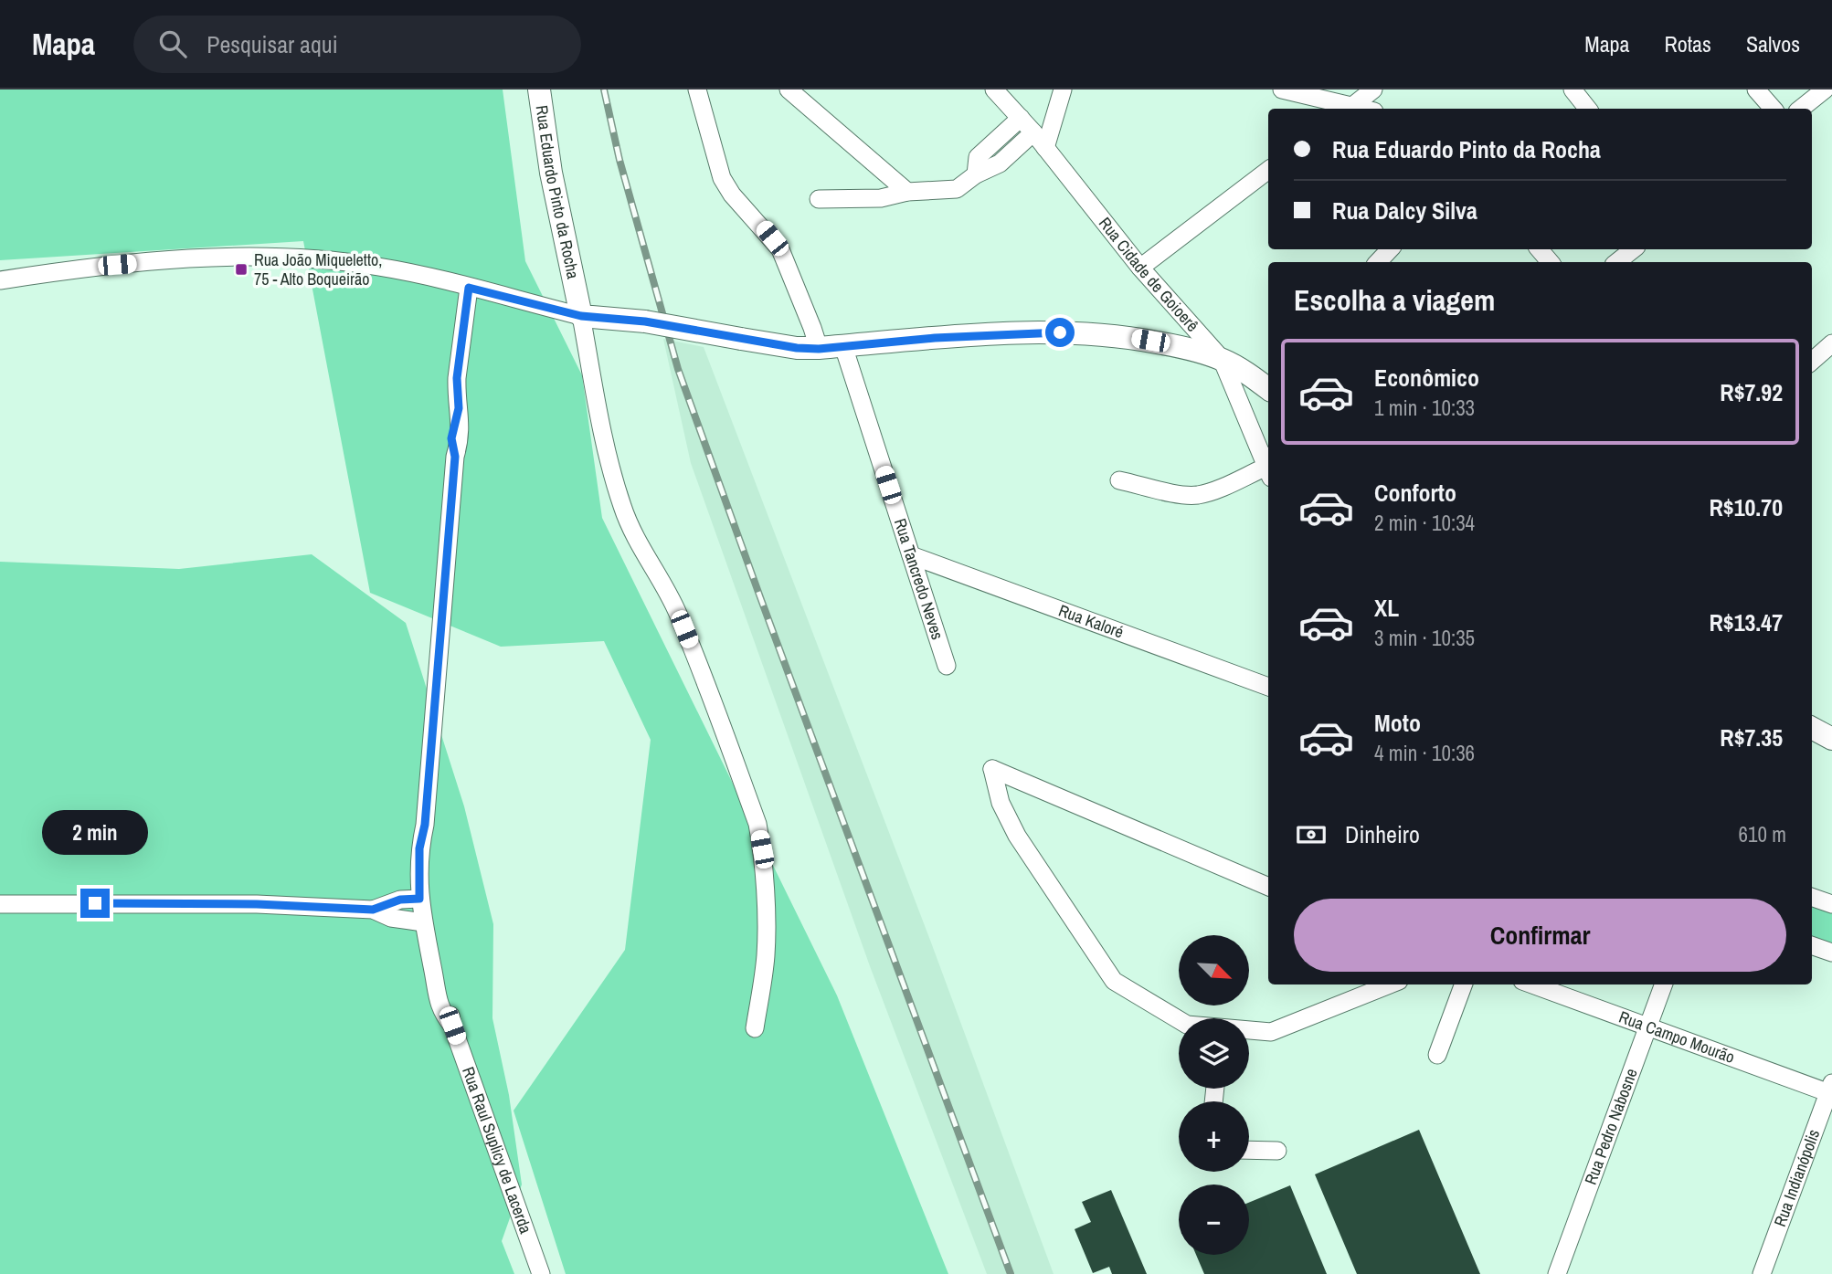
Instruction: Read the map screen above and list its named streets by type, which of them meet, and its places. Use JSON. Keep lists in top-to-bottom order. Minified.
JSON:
{"streets":{"main road":["Rua Eduardo Pinto da Rocha"],"street":["Rua Cidade de Goioerê","Rua Tancredo Neves","Rua Kaloré","Rua Campo Mourão","Rua Pedro Nabosne","Rua Raul Suplicy de Lacerda","Rua Indianópolis"]},"crossings":[["Rua Tancredo Neves","Rua Kaloré"],["Rua Campo Mourão","Rua Pedro Nabosne"],["Rua Campo Mourão","Rua Indianópolis"]],"places":{"transit":["Rua João Miqueletto, 75 - Alto Boqueirão"]},"north":"bottom right","page":{"header":"Mapa","search":"Pesquisar aqui","nav":["Mapa","Rotas","Salvos"],"banner":["Rua Eduardo Pinto da Rocha","Rua Dalcy Silva"],"heading":"Escolha a viagem","list":[{"name":"Econômico","note":"1 min · 10:33","value":"R$7.92"},{"name":"Conforto","note":"2 min · 10:34","value":"R$10.70"},{"name":"XL","note":"3 min · 10:35","value":"R$13.47"},{"name":"Moto","note":"4 min · 10:36","value":"R$7.35"}],"pay":["Dinheiro","610 m"],"bubble":"2 min","buttons":"Confirmar","map_buttons":["+","−"]}}
